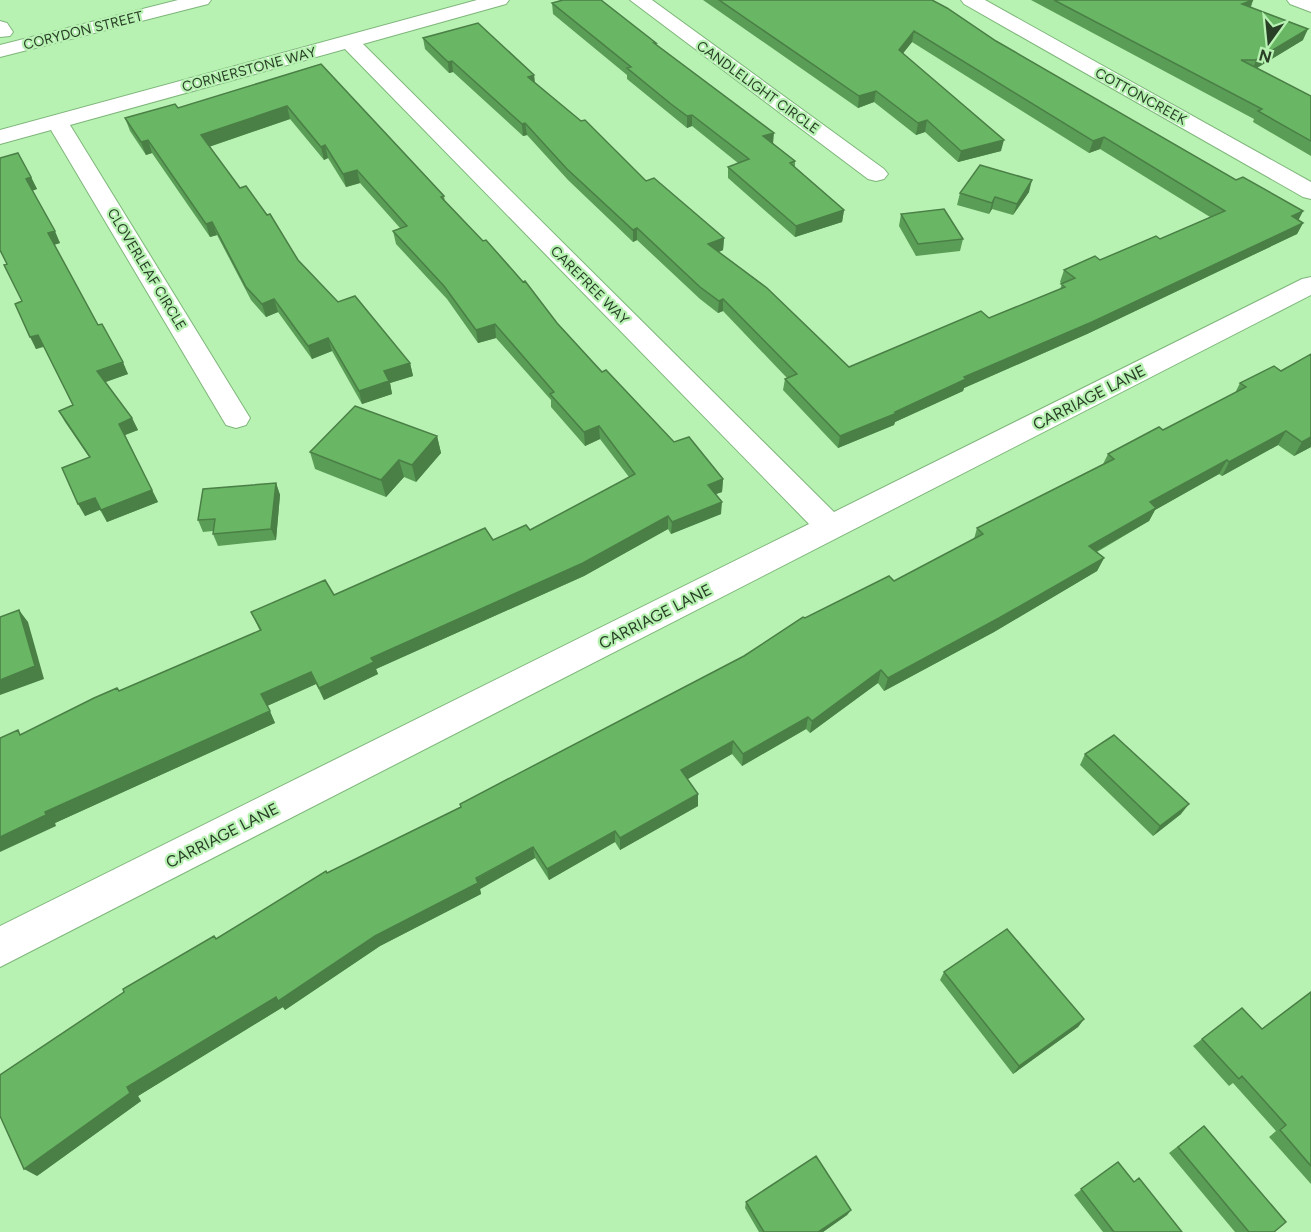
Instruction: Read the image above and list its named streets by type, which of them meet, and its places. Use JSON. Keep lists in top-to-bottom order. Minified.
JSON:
{"streets":{"street":["CORYDON STREET","CORNERSTONE WAY","CANDLELIGHT CIRCLE","COTTONCREEK","CLOVERLEAF CIRCLE","CAREFREE WAY","CARRIAGE LANE"]},"crossings":[["CORNERSTONE WAY","CLOVERLEAF CIRCLE"],["CORNERSTONE WAY","CAREFREE WAY"],["CAREFREE WAY","CARRIAGE LANE"]],"north":"bottom"}
